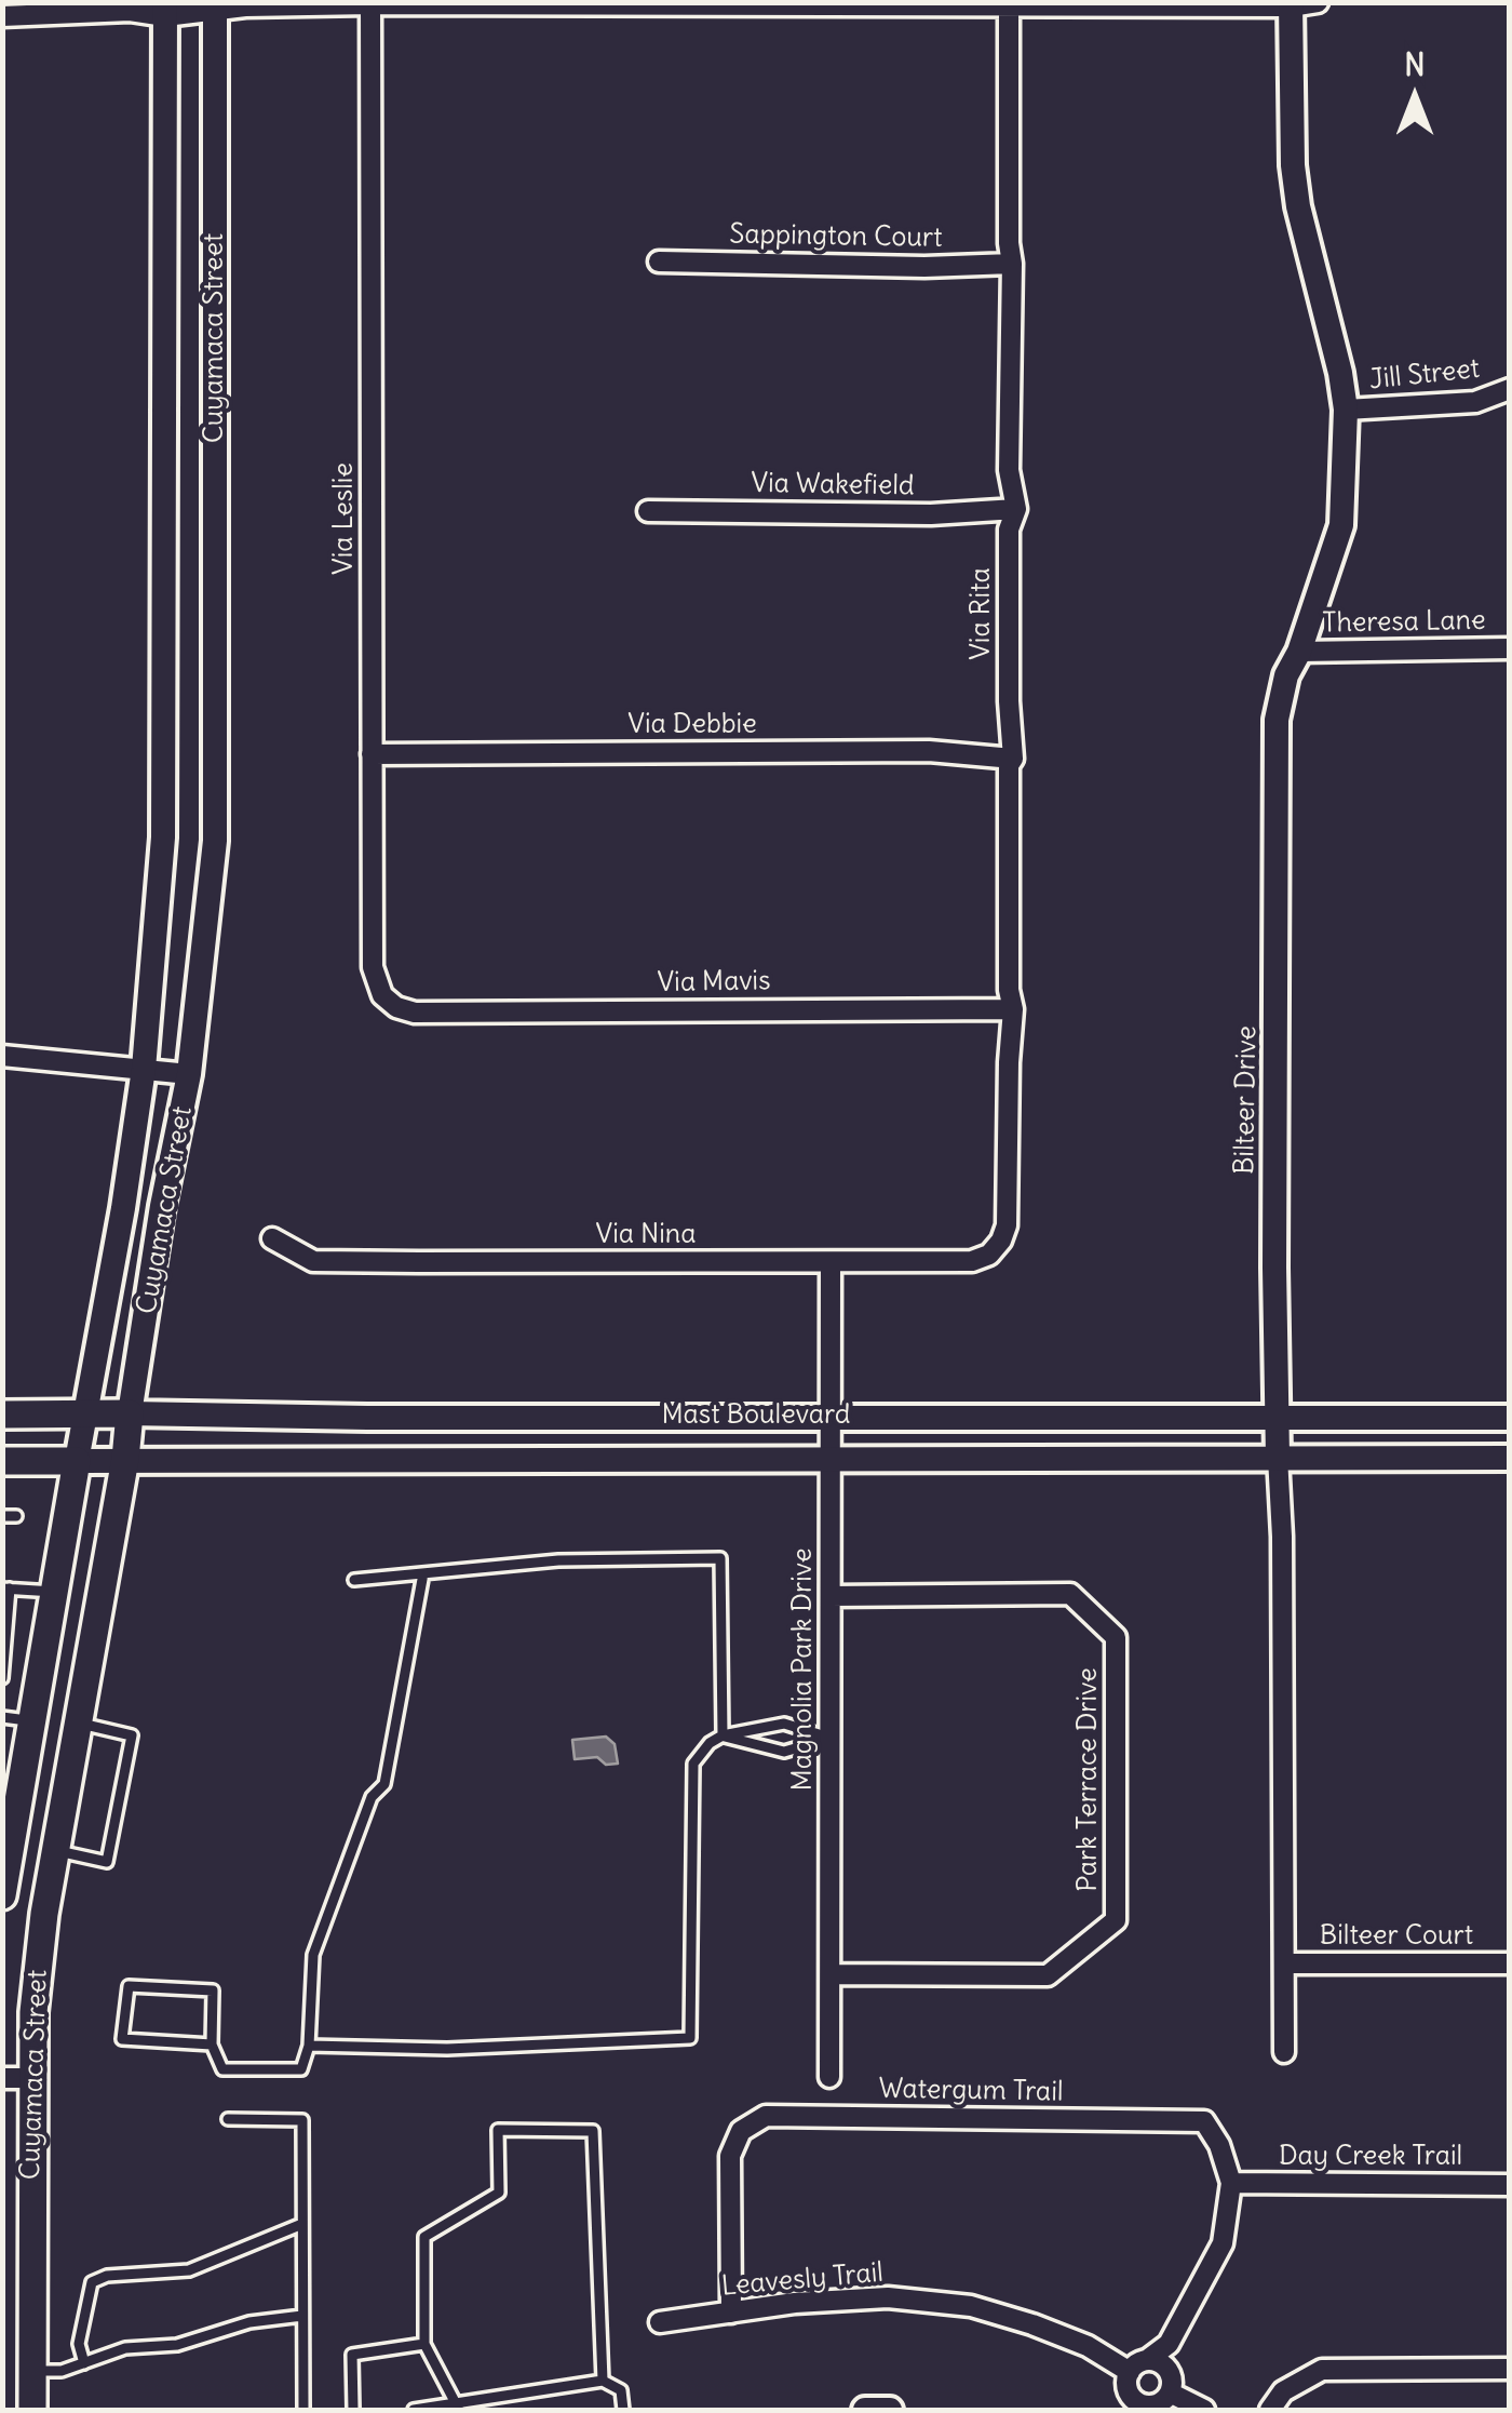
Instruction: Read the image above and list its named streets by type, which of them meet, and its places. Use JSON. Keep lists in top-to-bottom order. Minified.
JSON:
{"streets":{"main road":["Cuyamaca Street","Bilteer Drive","Mast Boulevard"],"street":["Sappington Court","Jill Street","Via Wakefield","Via Leslie","Via Rita","Theresa Lane","Via Debbie","Via Mavis","Via Nina","Magnolia Park Drive","Park Terrace Drive","Bilteer Court","Watergum Trail","Day Creek Trail","Leavesly Trail"]},"crossings":[["Sappington Court","Via Rita"],["Cuyamaca Street","Mast Boulevard"],["Jill Street","Bilteer Drive"],["Via Wakefield","Via Rita"],["Via Leslie","Via Debbie"],["Via Leslie","Via Mavis"],["Via Rita","Via Debbie"],["Via Rita","Via Mavis"],["Via Rita","Via Nina"],["Theresa Lane","Bilteer Drive"],["Bilteer Drive","Mast Boulevard"],["Bilteer Drive","Bilteer Court"],["Via Nina","Magnolia Park Drive"],["Mast Boulevard","Magnolia Park Drive"],["Magnolia Park Drive","Park Terrace Drive"],["Watergum Trail","Day Creek Trail"],["Watergum Trail","Leavesly Trail"]],"north":"top"}
